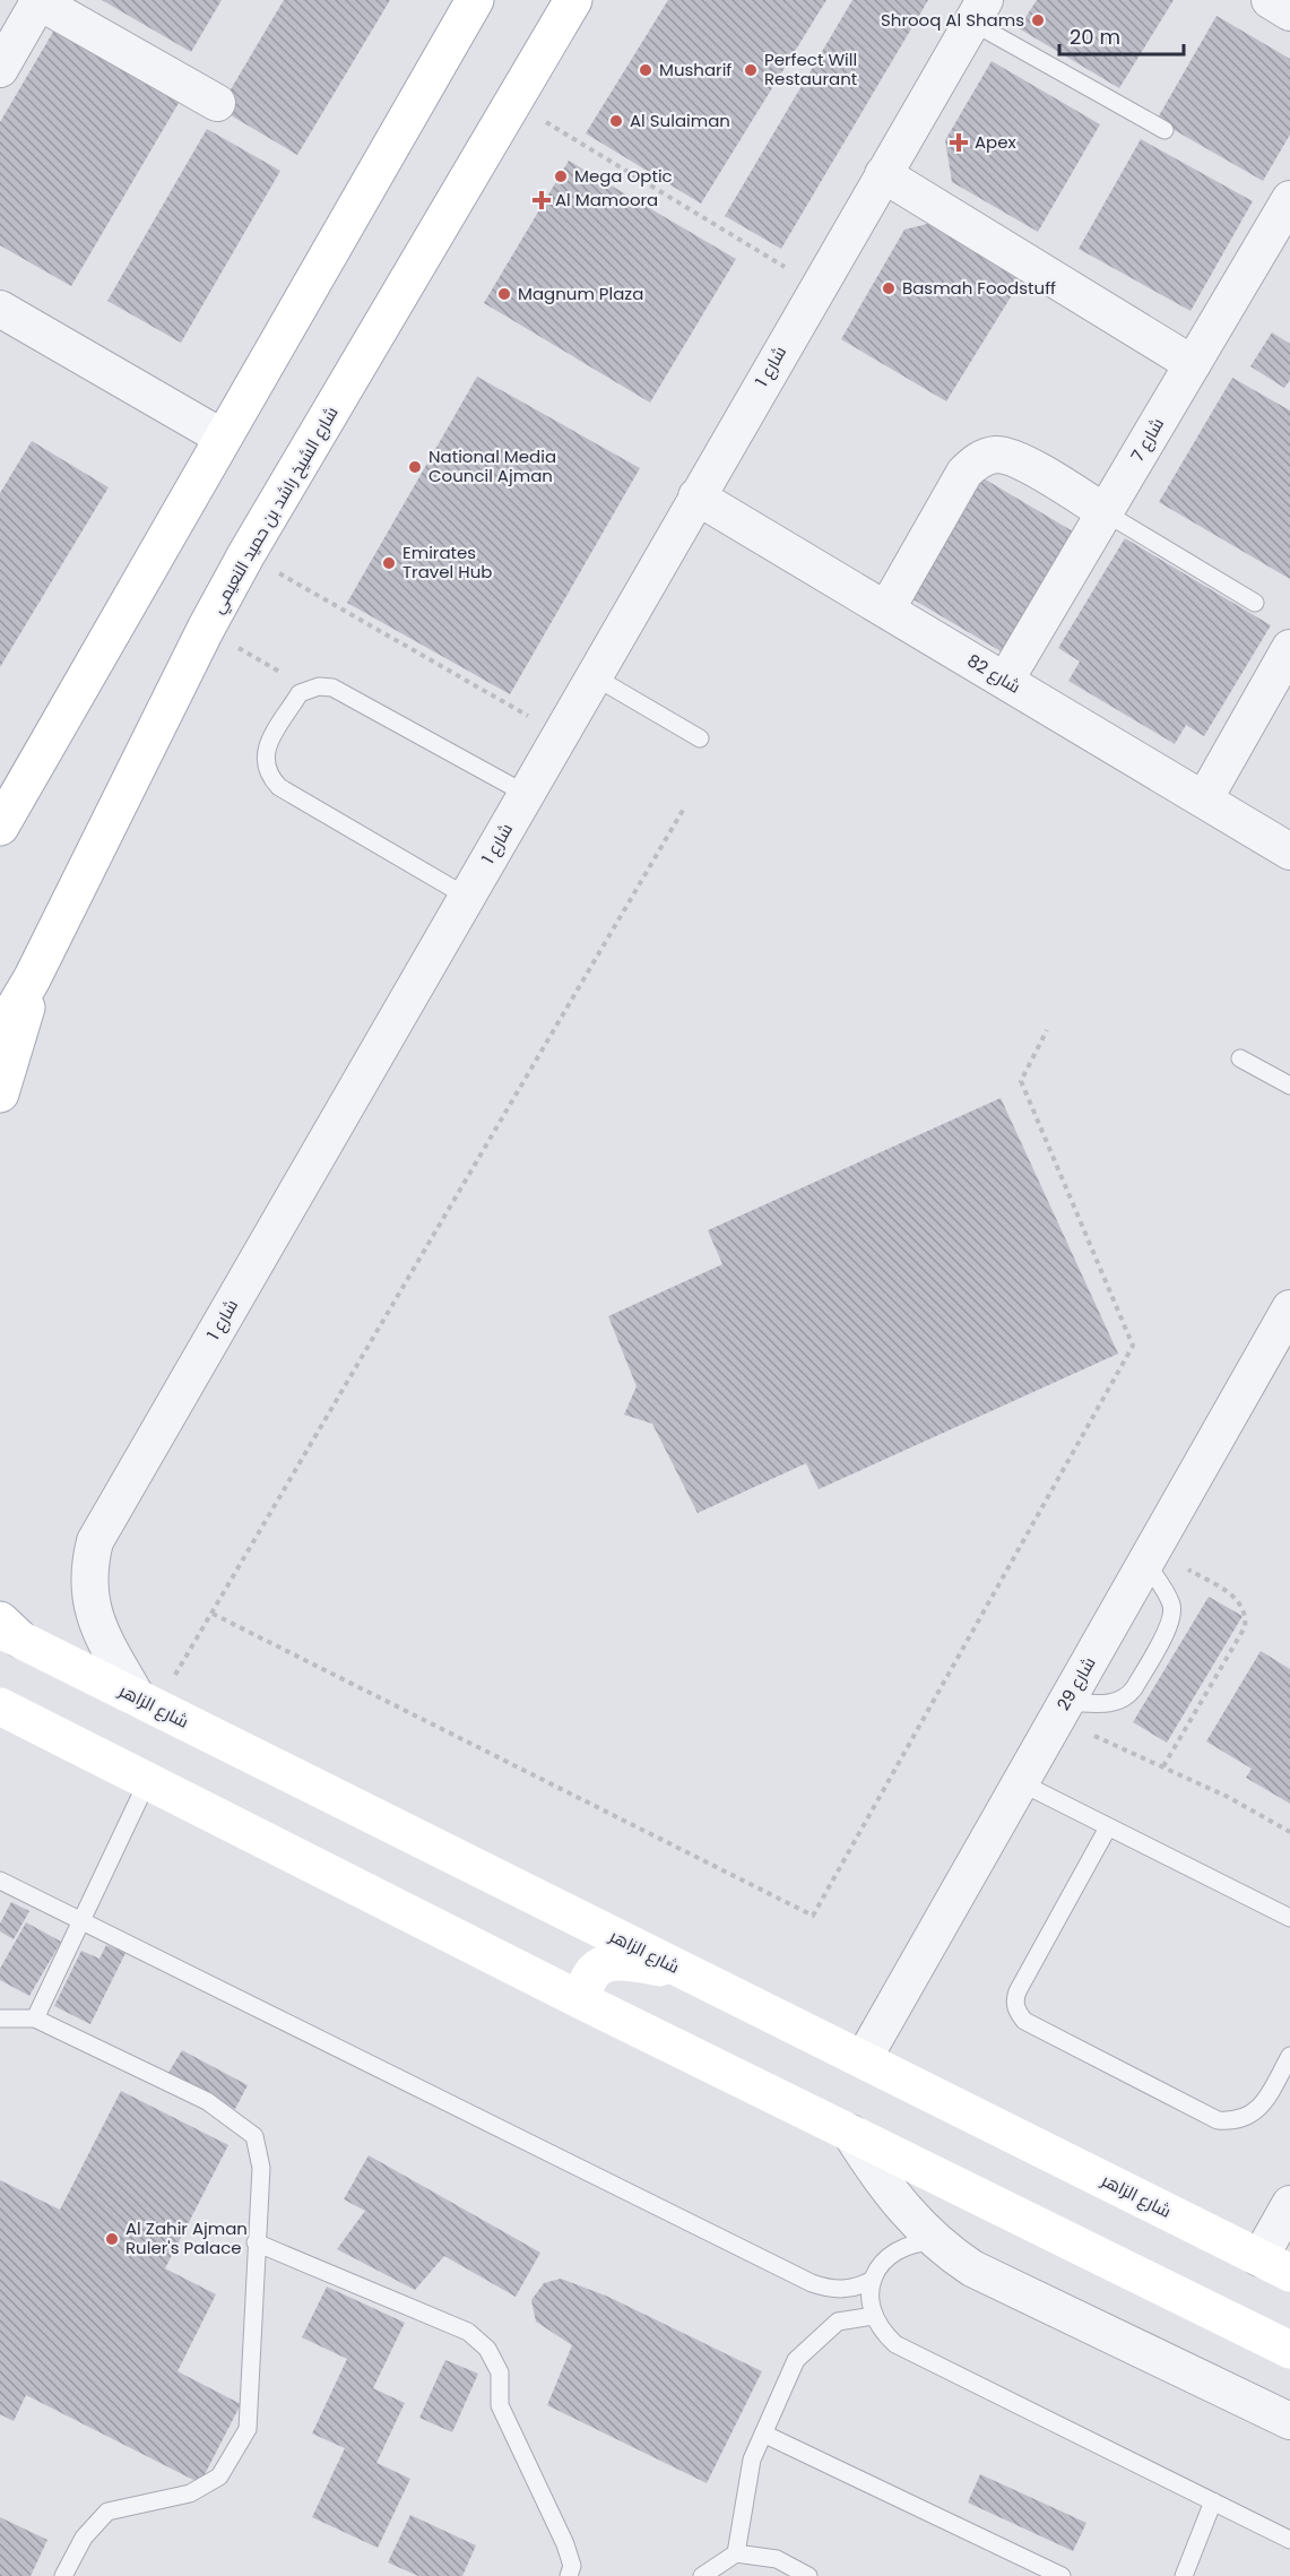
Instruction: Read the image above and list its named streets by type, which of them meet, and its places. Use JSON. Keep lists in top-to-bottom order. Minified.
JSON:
{"streets":{"main road":["شارع الشيخ راشد بن حميد النعيمي","شارع الزاهر"],"street":["شارع 1","شارع 7","شارع 82","شارع 29"]},"crossings":[["شارع 1","شارع 82"],["شارع 1","شارع الزاهر"],["شارع 7","شارع 82"],["شارع 29","شارع الزاهر"]],"places":{"other":["Shrooq Al Shams","Musharif","Perfect Will Restaurant","Al Sulaiman","Mega Optic","Basmah Foodstuff","Magnum Plaza","National Media Council Ajman","Emirates Travel Hub","Al Zahir Ajman Ruler's Palace"],"health":["Apex","Al Mamoora"]},"scale_bar":"20 m"}
